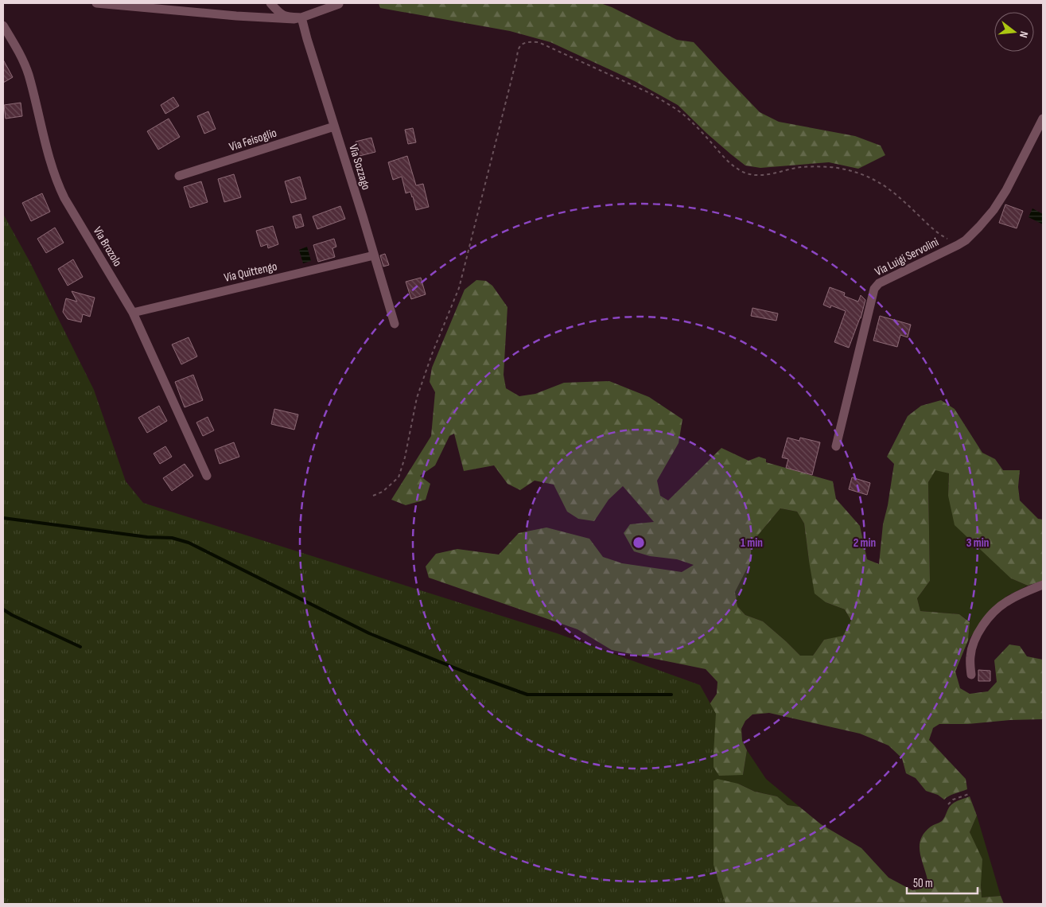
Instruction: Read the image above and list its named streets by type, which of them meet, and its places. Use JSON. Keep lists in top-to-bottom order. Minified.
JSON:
{"streets":{"street":["Via Feisoglio","Via Sozzago","Via Brozolo","Via Luigi Servolini","Via Quittengo"]},"crossings":[["Via Feisoglio","Via Sozzago"],["Via Sozzago","Via Quittengo"],["Via Brozolo","Via Quittengo"]],"scale_bar":"50 m","north":"right","rings":["1 min","2 min","3 min"]}
